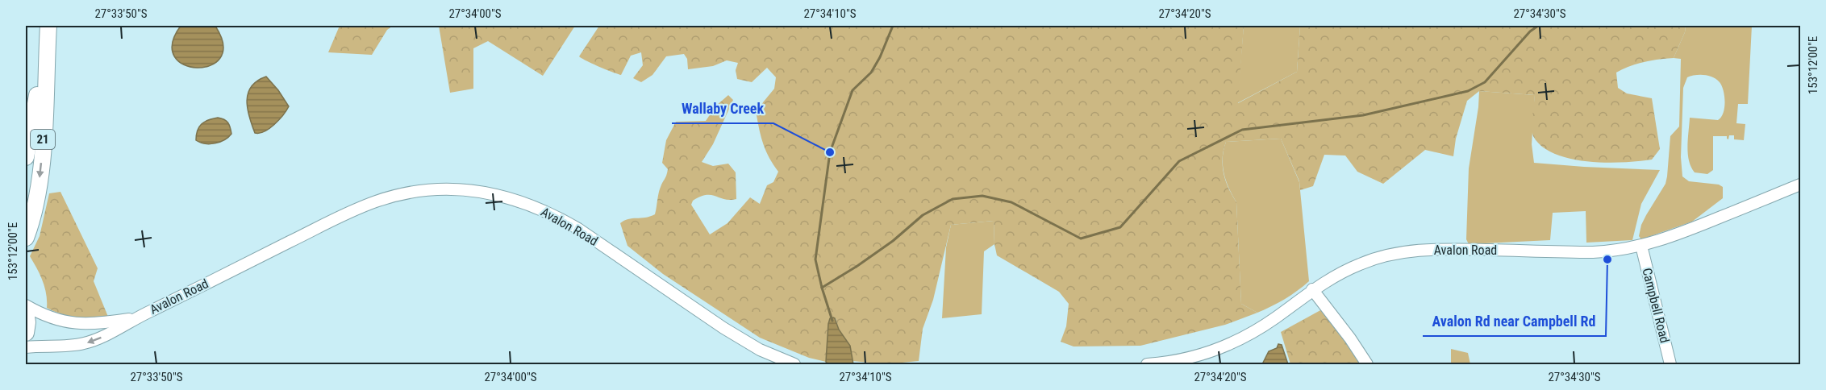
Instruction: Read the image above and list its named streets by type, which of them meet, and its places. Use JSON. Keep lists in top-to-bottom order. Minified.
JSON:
{"streets":{"highway":["21"],"street":["Avalon Road","Campbell Road"]},"crossings":[["Avalon Road","Campbell Road"]],"places":["Wallaby Creek","Avalon Rd near Campbell Rd"],"coordinates":["27°33'50\"S","27°34'00\"S","27°34'10\"S","27°34'20\"S","27°34'30\"S","153°12'00\"E"]}
